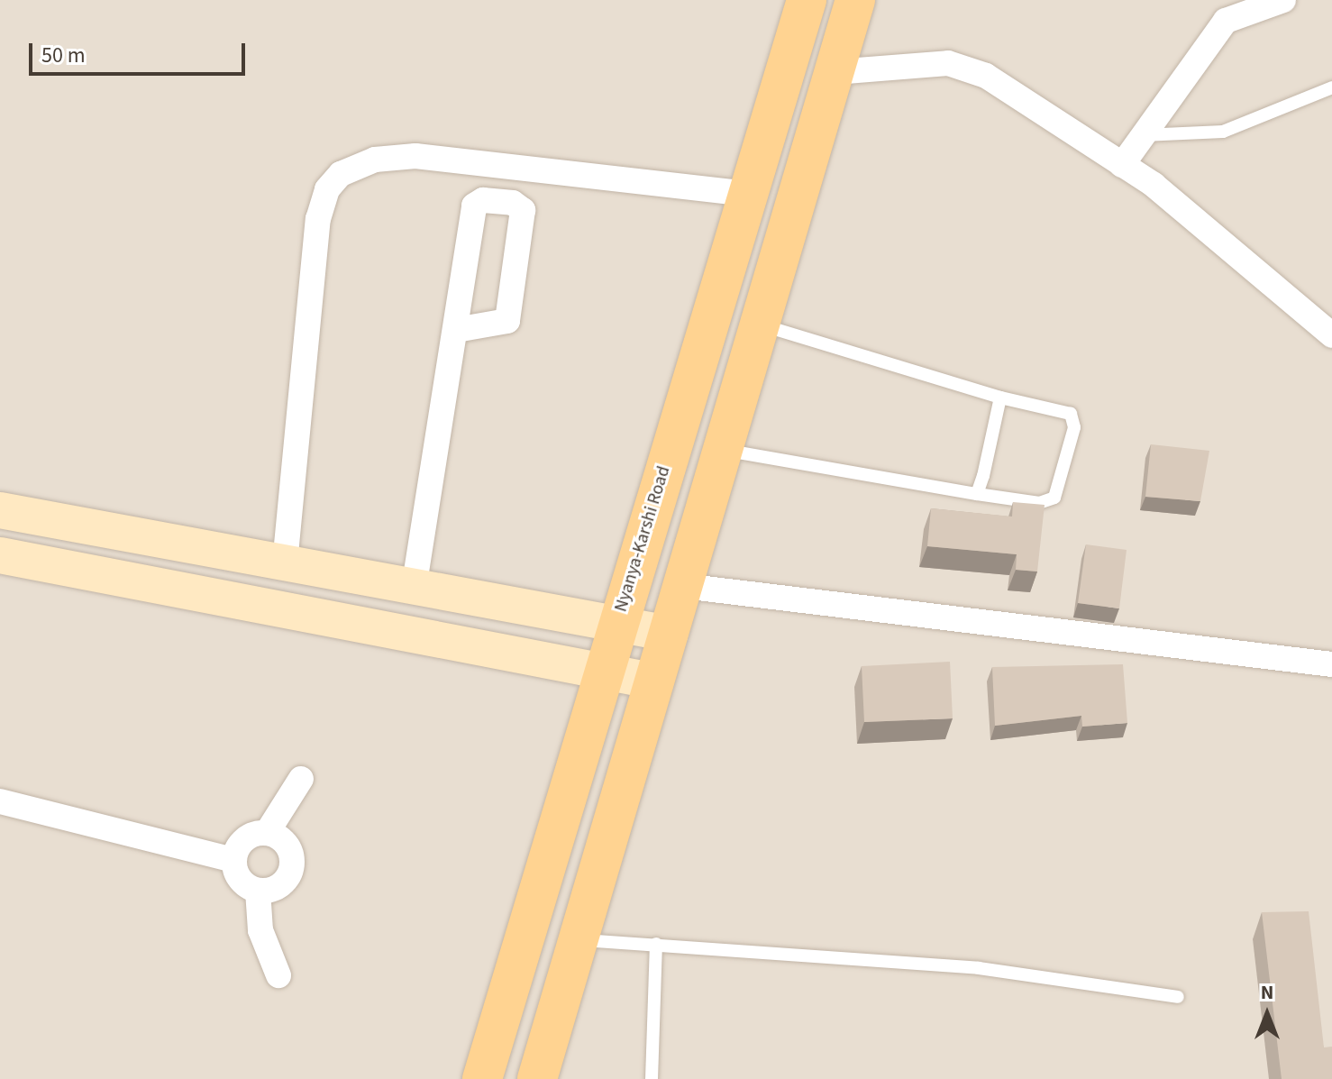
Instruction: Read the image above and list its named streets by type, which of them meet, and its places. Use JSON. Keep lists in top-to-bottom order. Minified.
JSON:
{"streets":{"main road":["Nyanya-Karshi Road"]},"scale_bar":"50 m","north":"top"}
